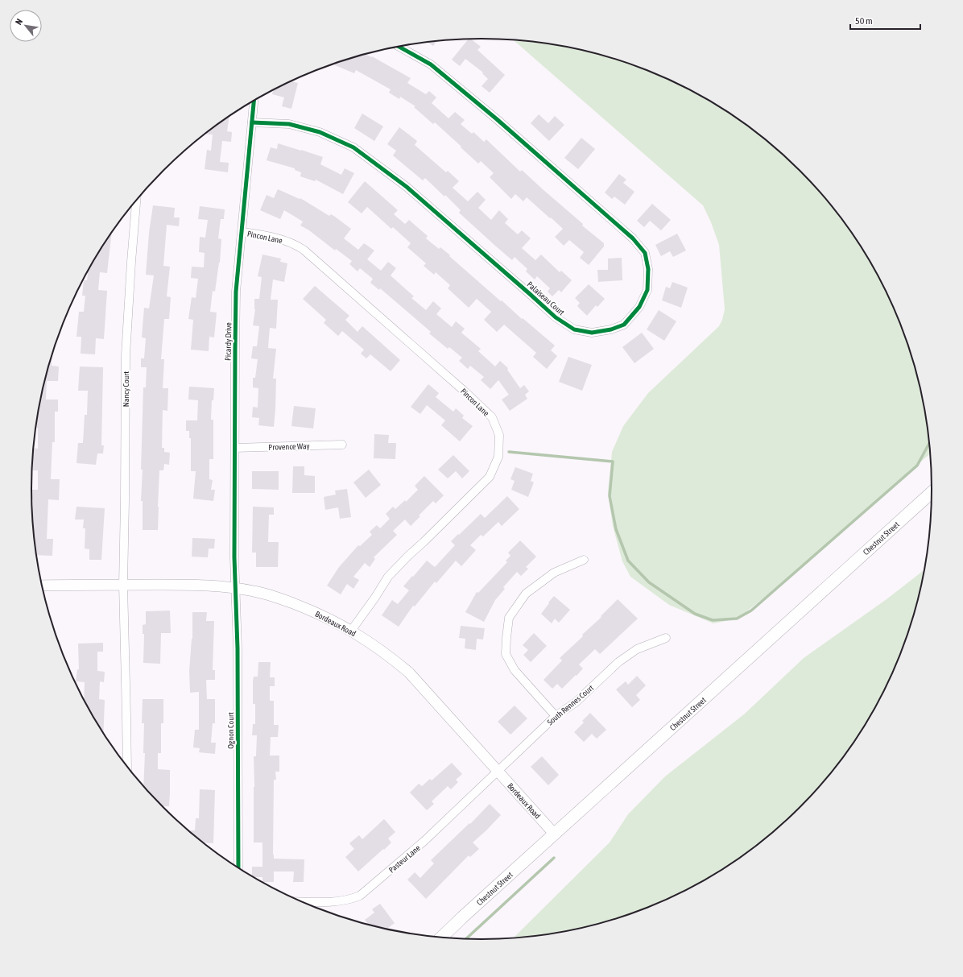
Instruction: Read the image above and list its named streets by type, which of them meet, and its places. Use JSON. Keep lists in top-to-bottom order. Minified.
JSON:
{"streets":{"main road":["Chestnut Street"],"street":["Pincon Lane","Palaiseau Court","Picardy Drive","Nancy Court","Provence Way","Bordeaux Road","South Rennes Court","Ognon Court","Pasteur Lane"]},"crossings":[["Pincon Lane","Picardy Drive"],["Pincon Lane","Bordeaux Road"],["Palaiseau Court","Picardy Drive"],["Picardy Drive","Provence Way"],["Picardy Drive","Bordeaux Road"],["Picardy Drive","Ognon Court"],["Nancy Court","Bordeaux Road"],["Chestnut Street","Bordeaux Road"],["Bordeaux Road","South Rennes Court"],["Bordeaux Road","Ognon Court"],["Bordeaux Road","Pasteur Lane"],["South Rennes Court","Pasteur Lane"]],"scale_bar":"50 m","north":"top left"}
